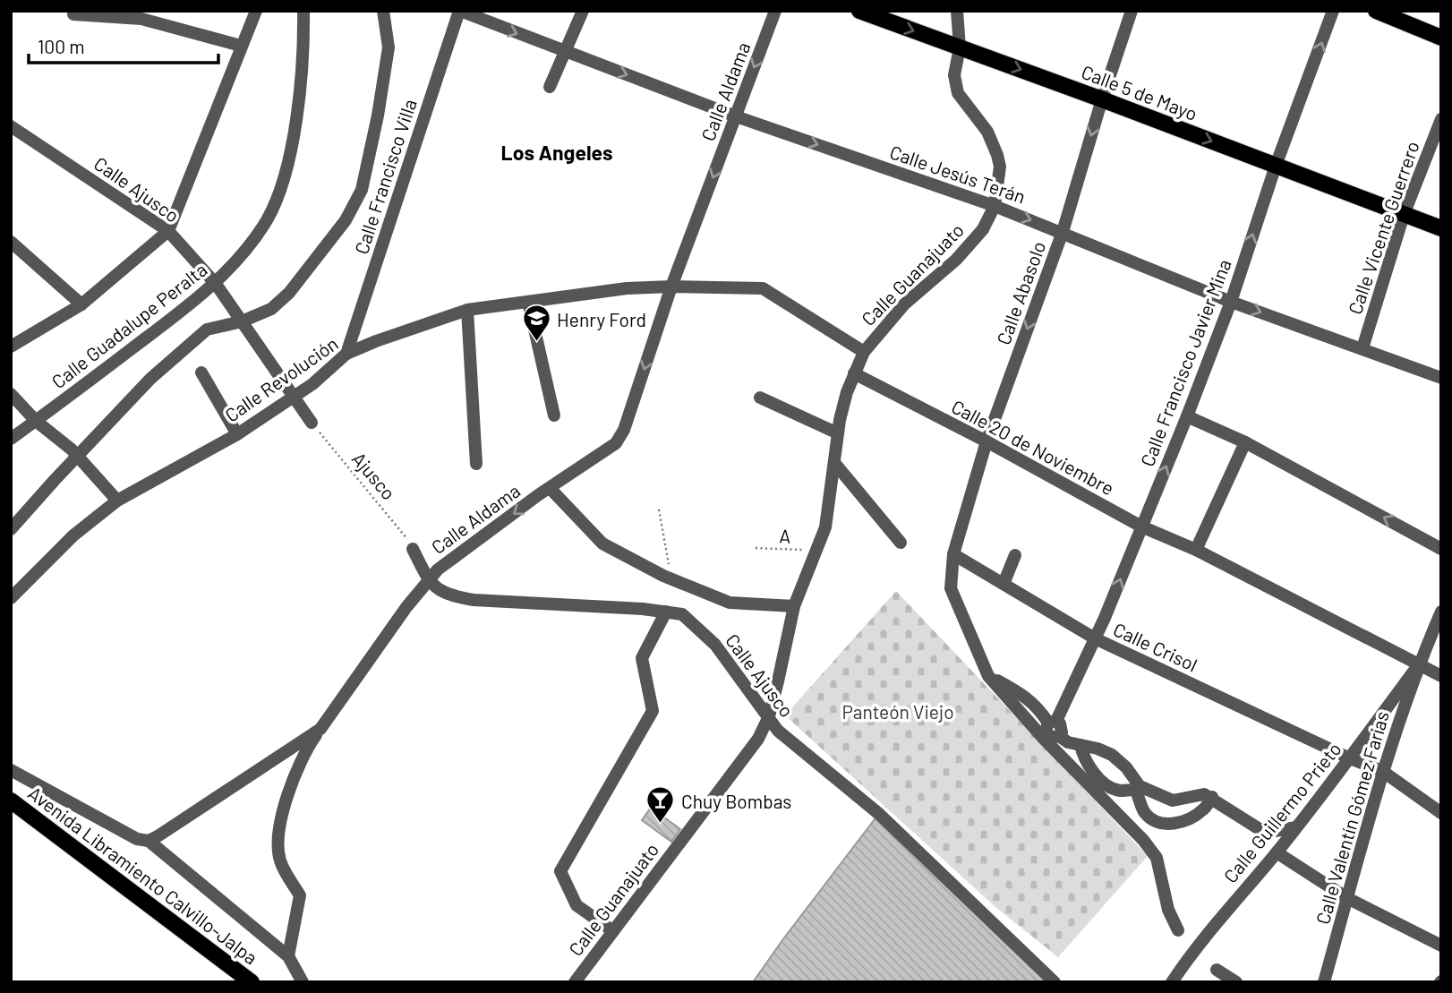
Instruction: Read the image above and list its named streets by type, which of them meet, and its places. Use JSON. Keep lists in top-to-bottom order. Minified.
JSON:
{"streets":{"main road":["Calle 5 de Mayo","Avenida Libramiento Calvillo-Jalpa"],"street":["Calle Aldama","Calle Jesús Terán","Calle Francisco Villa","Calle Ajusco","Calle Vicente Guerrero","Calle Guanajuato","Calle Abasolo","Calle Guadalupe Peralta","Calle Francisco Javier Mina","Calle Revolución","Calle 20 de Noviembre","Calle Crisol","Calle Guillermo Prieto","Calle Valentín Gómez Farías"],"path":["Ajusco","A"]},"crossings":[["Calle Aldama","Calle Jesús Terán"],["Calle Aldama","Calle Ajusco"],["Calle Aldama","Calle Revolución"],["Calle 5 de Mayo","Calle Vicente Guerrero"],["Calle 5 de Mayo","Calle Guanajuato"],["Calle 5 de Mayo","Calle Abasolo"],["Calle 5 de Mayo","Calle Francisco Javier Mina"],["Calle Jesús Terán","Calle Francisco Villa"],["Calle Jesús Terán","Calle Vicente Guerrero"],["Calle Jesús Terán","Calle Guanajuato"],["Calle Jesús Terán","Calle Abasolo"],["Calle Jesús Terán","Calle Francisco Javier Mina"],["Calle Francisco Villa","Calle Revolución"],["Calle Ajusco","Calle Guanajuato"],["Calle Ajusco","Calle Guadalupe Peralta"],["Calle Ajusco","Calle Revolución"],["Calle Ajusco","Ajusco"],["Calle Guanajuato","Calle Revolución"],["Calle Guanajuato","Calle 20 de Noviembre"],["Calle Guanajuato","A"],["Calle Abasolo","Calle 20 de Noviembre"],["Calle Abasolo","Calle Crisol"],["Calle Francisco Javier Mina","Calle 20 de Noviembre"],["Calle Francisco Javier Mina","Calle Crisol"],["Calle 20 de Noviembre","Calle Guillermo Prieto"],["Calle 20 de Noviembre","Calle Valentín Gómez Farías"],["Calle Crisol","Calle Guillermo Prieto"],["Calle Crisol","Calle Valentín Gómez Farías"],["Calle Guillermo Prieto","Calle Valentín Gómez Farías"]],"one_way":["Calle Aldama","Calle 5 de Mayo","Calle Jesús Terán","Calle Abasolo","Calle Francisco Javier Mina"],"districts":["Los Angeles"],"parks":["Panteón Viejo"],"places":{"school or university":["Henry Ford"],"bar":["Chuy Bombas"]},"scale_bar":"100 m"}
